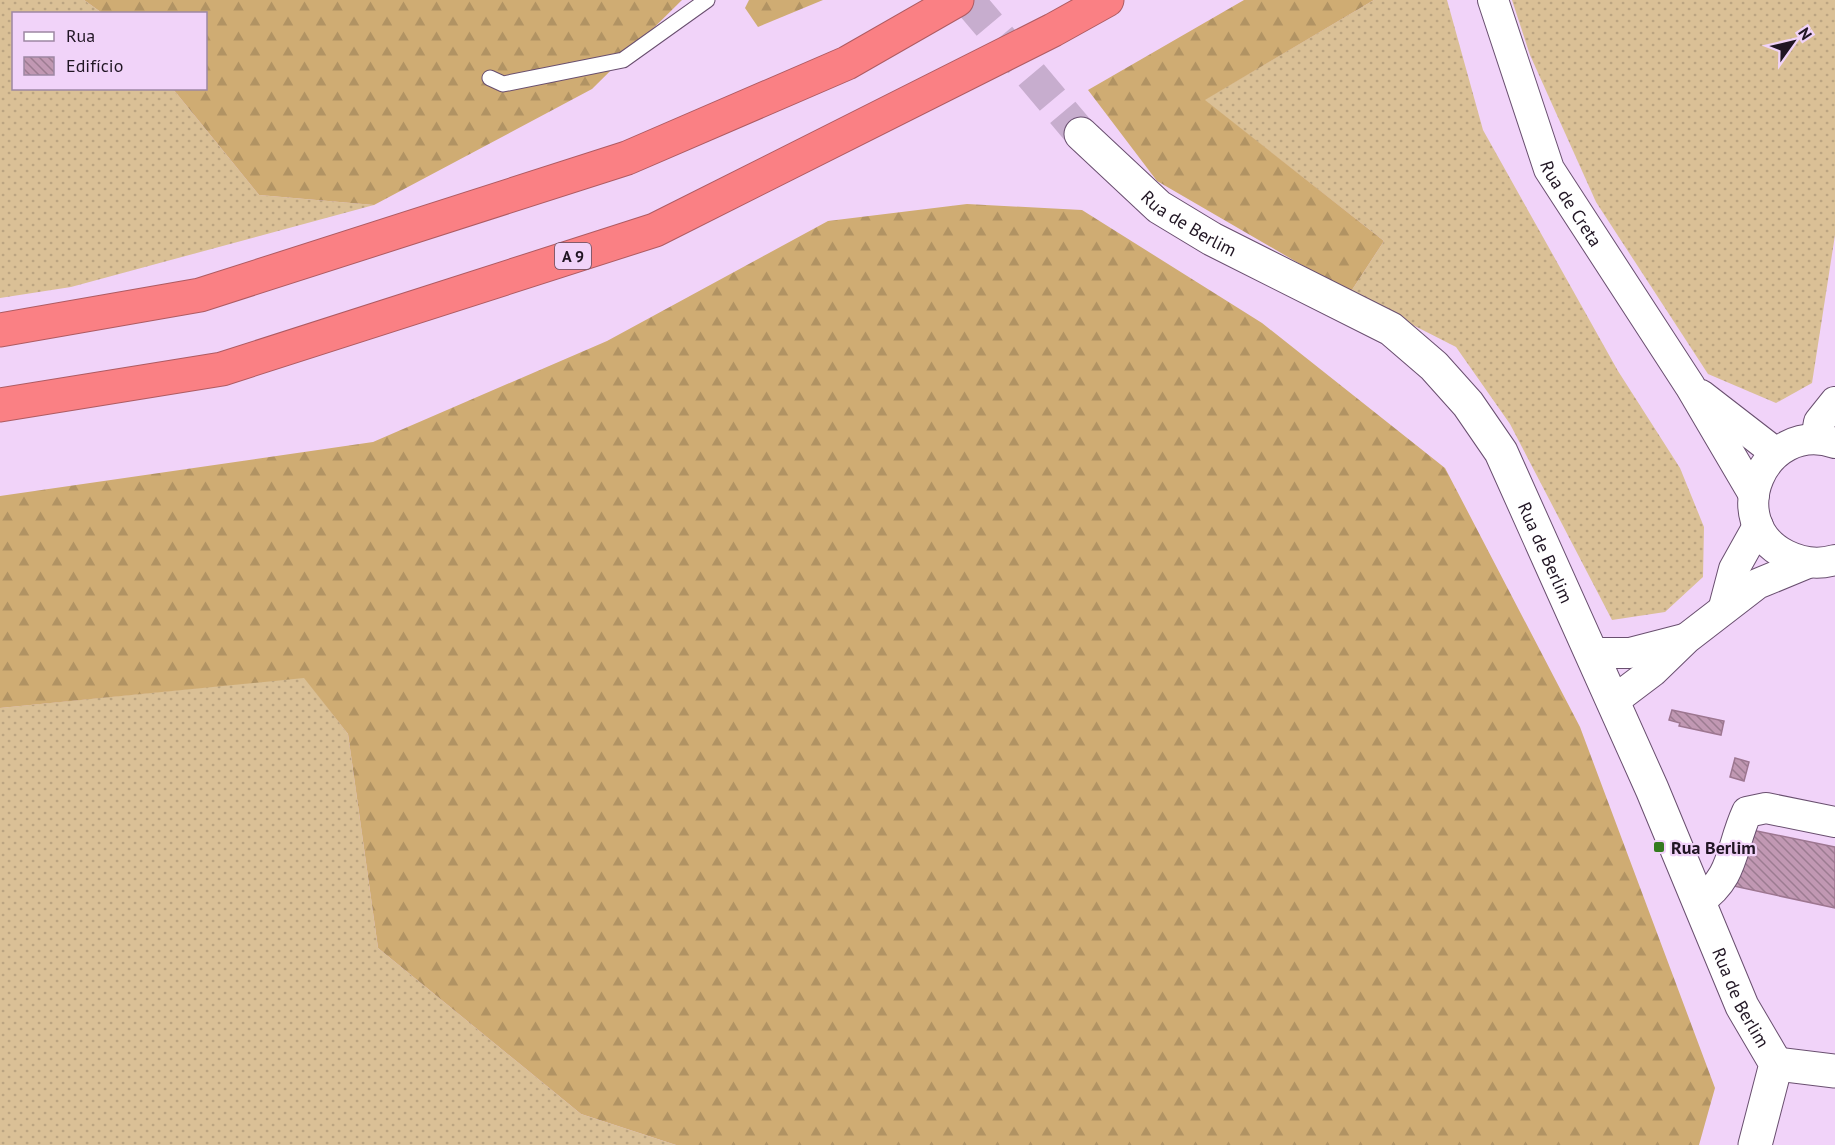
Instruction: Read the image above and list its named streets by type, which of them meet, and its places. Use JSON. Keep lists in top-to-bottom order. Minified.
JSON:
{"streets":{"highway":["A 9"],"street":["Rua de Creta","Rua de Berlim"]},"places":{"transit":["Rua Berlim"]},"legend":["Rua","Edifício"],"north":"top right"}
